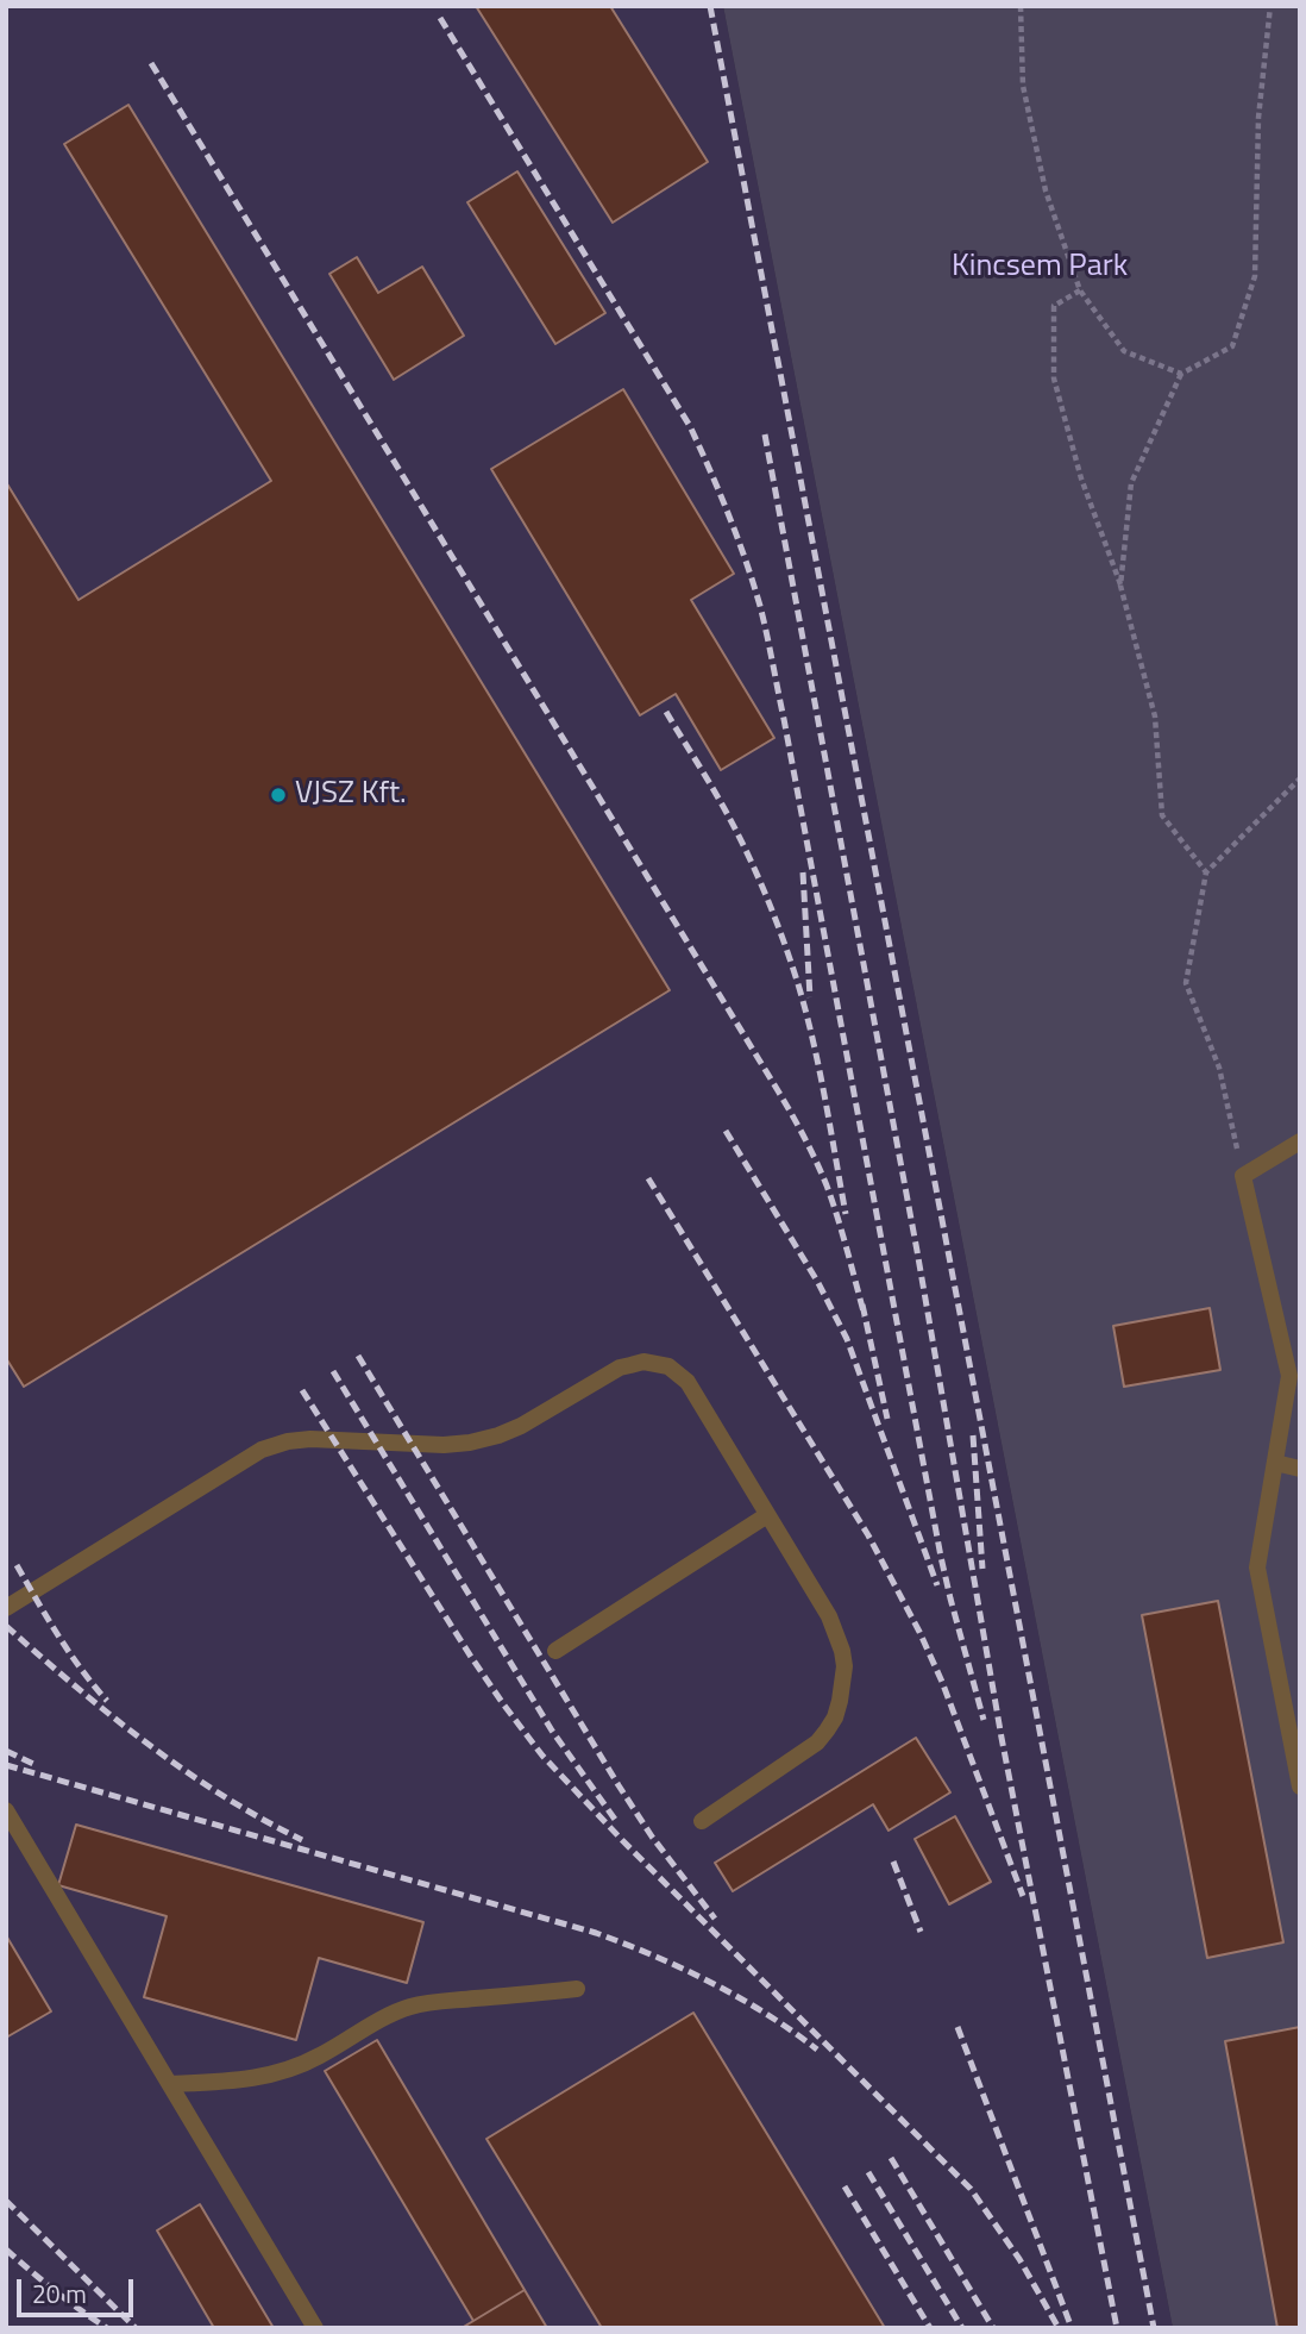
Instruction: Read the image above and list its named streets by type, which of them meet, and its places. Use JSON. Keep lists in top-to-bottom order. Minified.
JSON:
{"parks":["Kincsem Park"],"places":["VJSZ Kft."],"scale_bar":"20 m"}
